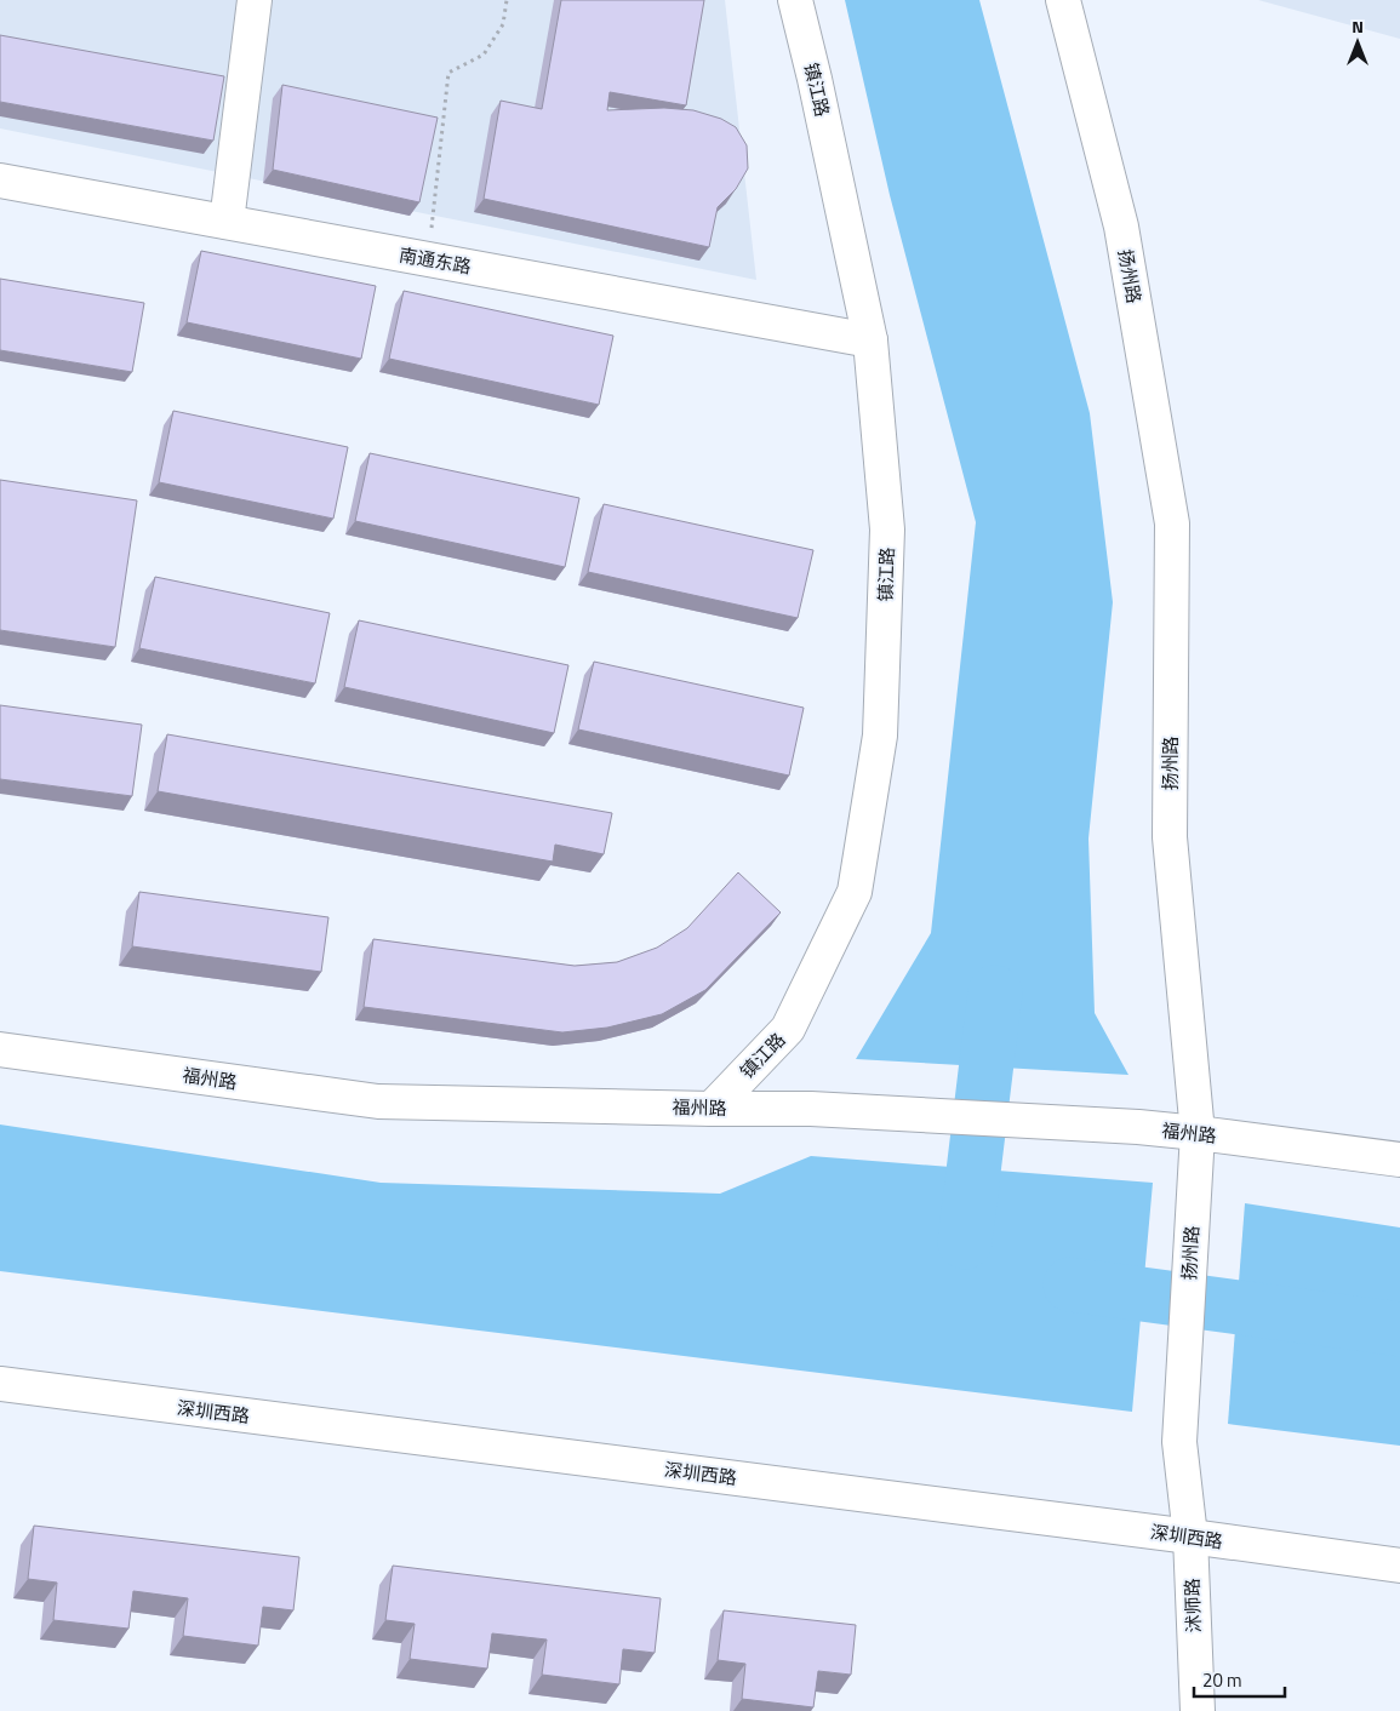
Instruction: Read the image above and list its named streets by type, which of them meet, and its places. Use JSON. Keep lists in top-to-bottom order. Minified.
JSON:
{"streets":{"street":["镇江路","南通东路","扬州路","福州路","深圳西路","沭师路"]},"crossings":[["镇江路","南通东路"],["镇江路","福州路"],["扬州路","福州路"],["扬州路","深圳西路"],["扬州路","沭师路"],["深圳西路","沭师路"]],"scale_bar":"20 m","north":"top"}
